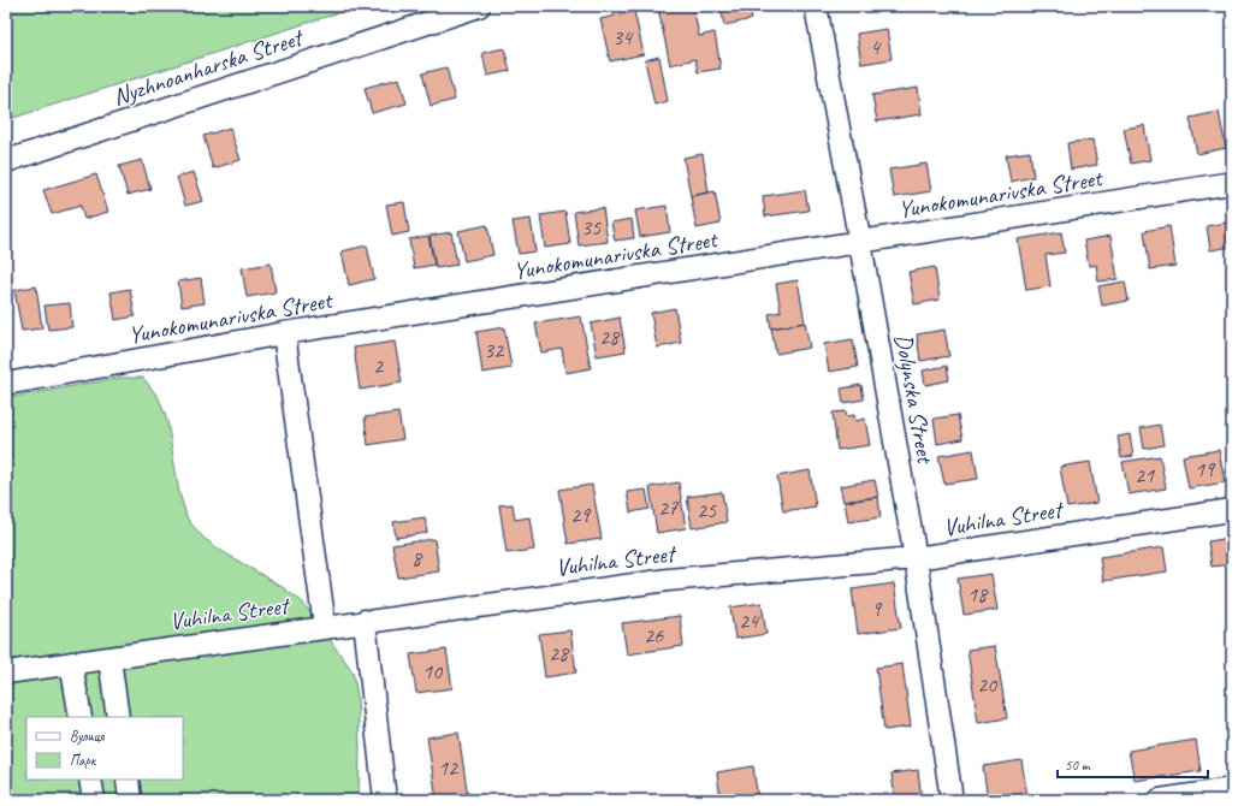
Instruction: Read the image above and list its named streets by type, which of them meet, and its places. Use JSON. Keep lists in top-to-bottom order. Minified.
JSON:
{"streets":{"street":["Nyzhnoanharska Street","Yunokomunarivska Street","Dolynska Street","Vuhilna Street"]},"crossings":[["Yunokomunarivska Street","Dolynska Street"],["Dolynska Street","Vuhilna Street"]],"house_numbers":["34","4","35","28","32","2","19","21","27","25","29","8","18","9","24","26","28","10","20","12"],"legend":["Вулиця","Парк"],"scale_bar":"50 m"}
